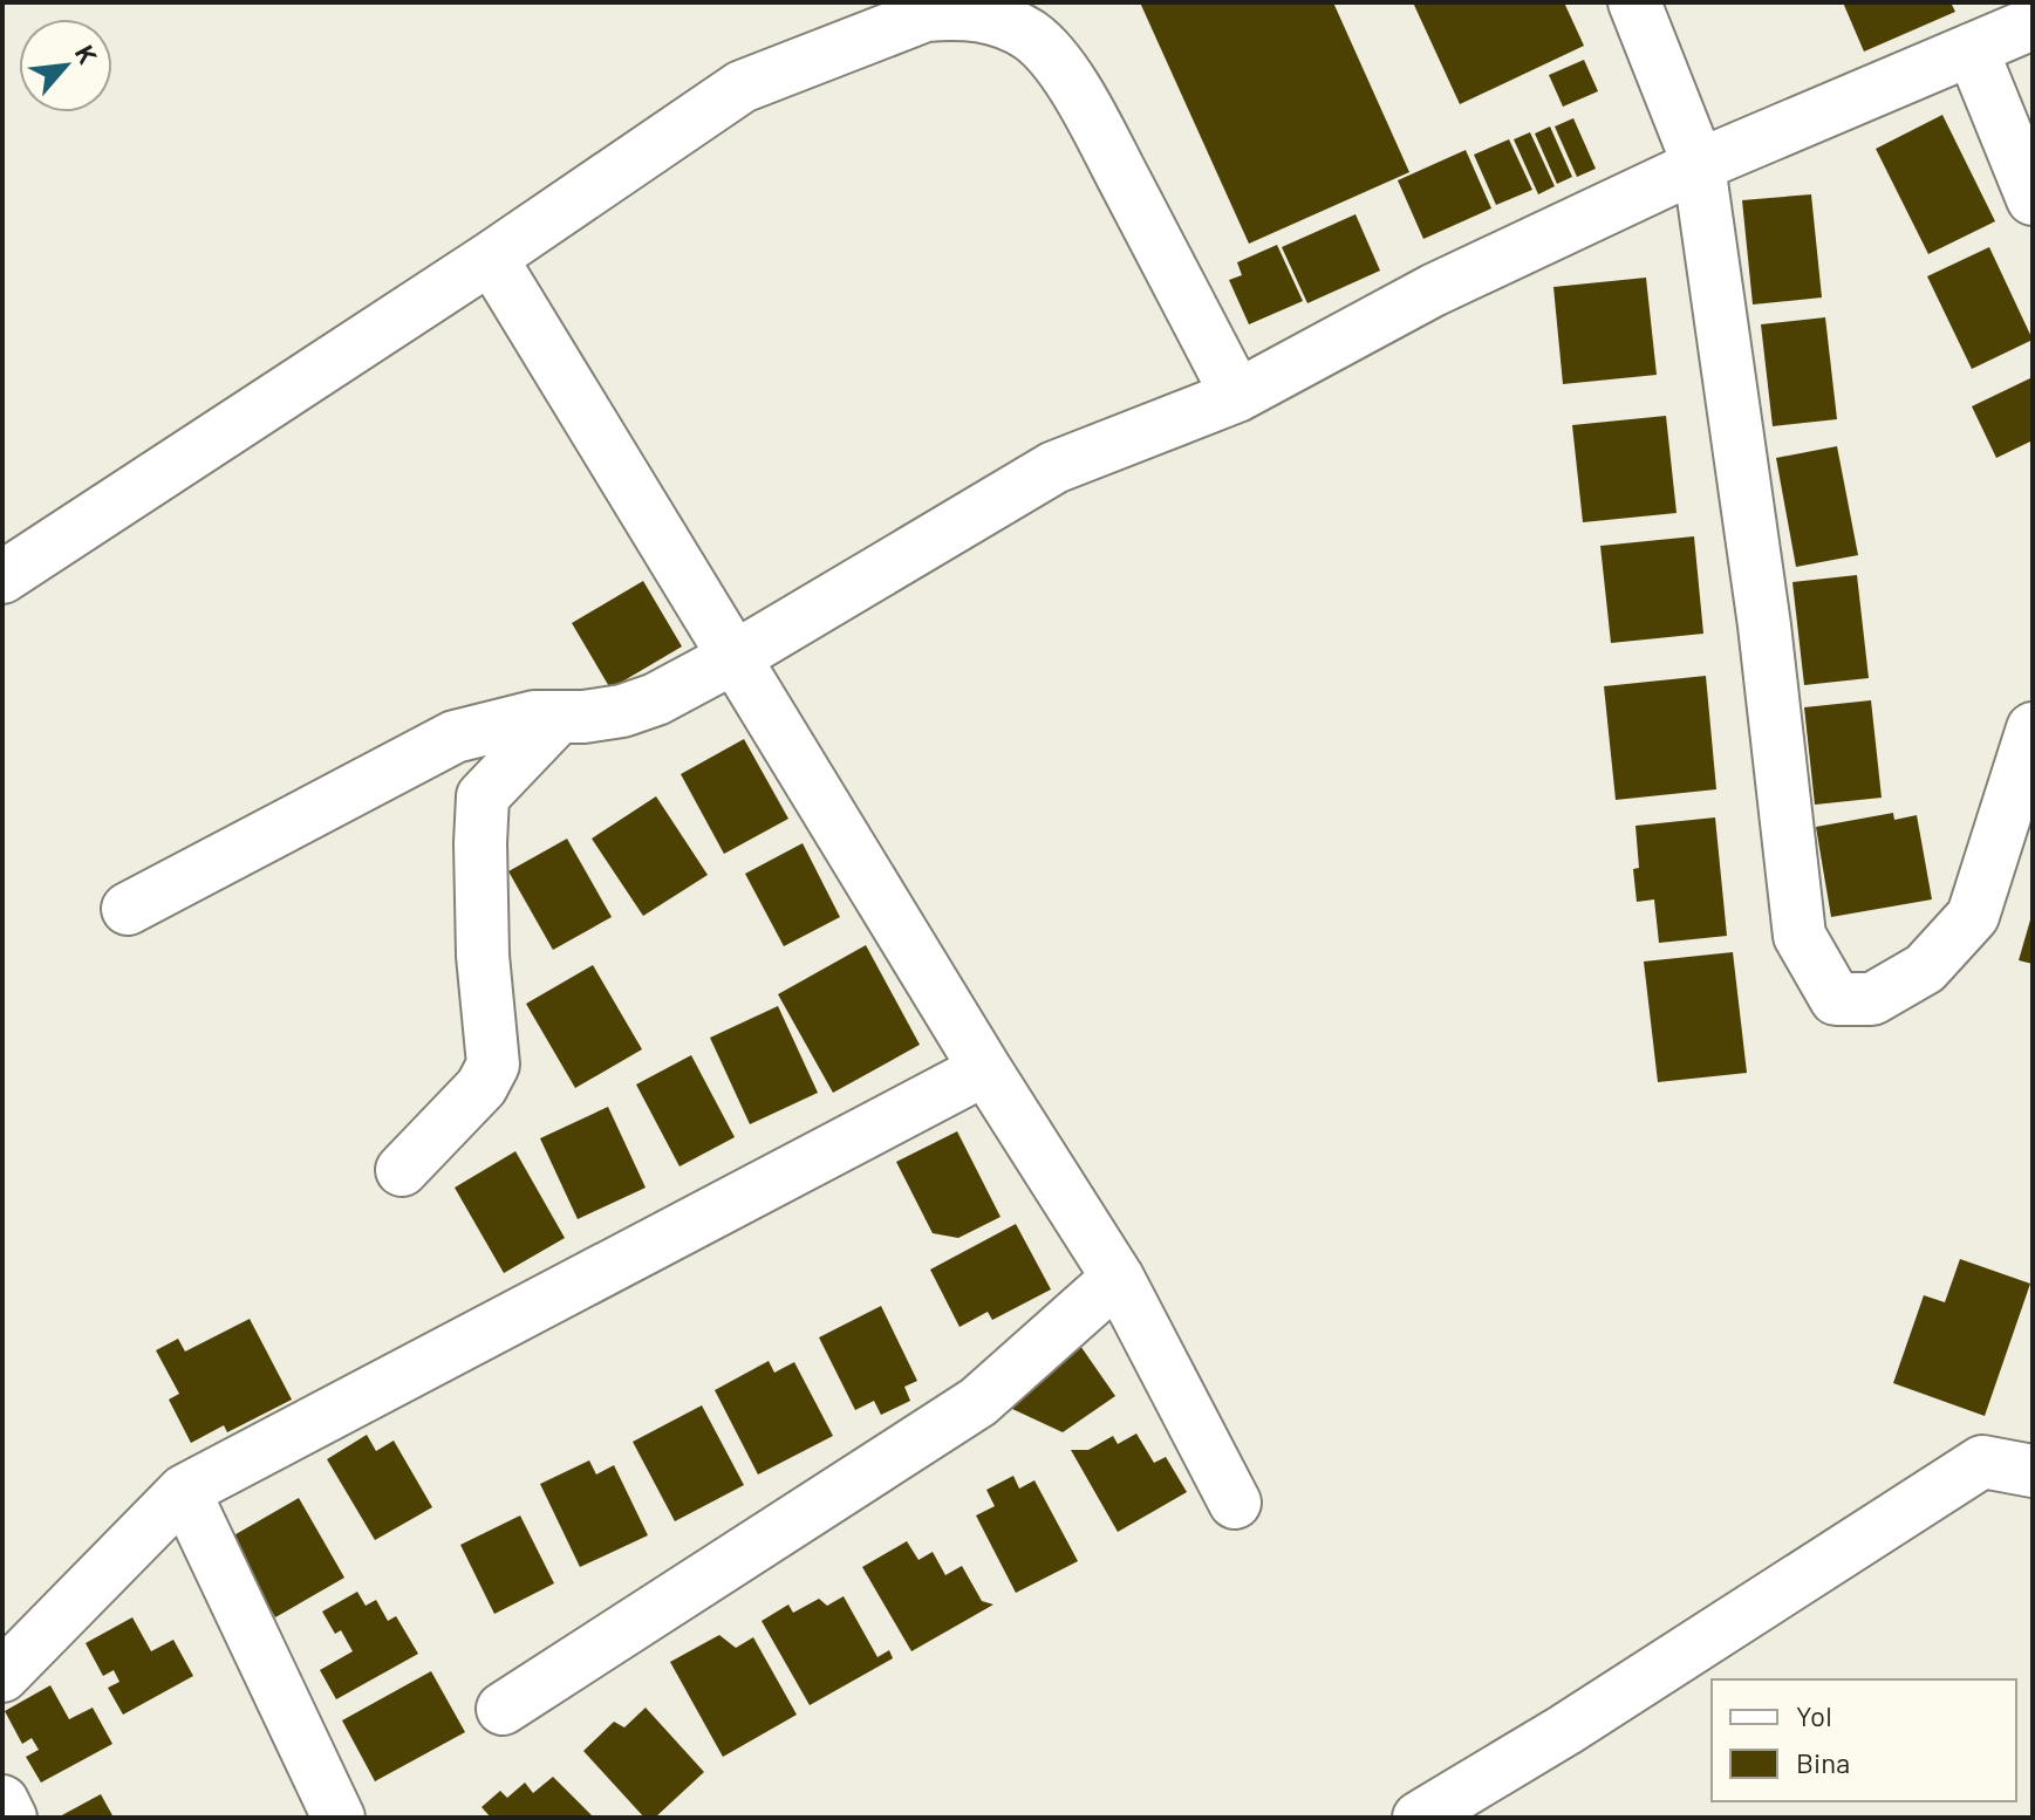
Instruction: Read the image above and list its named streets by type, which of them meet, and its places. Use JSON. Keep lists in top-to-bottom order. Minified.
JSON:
{"legend":["Yol","Bina"],"north":"top right"}
